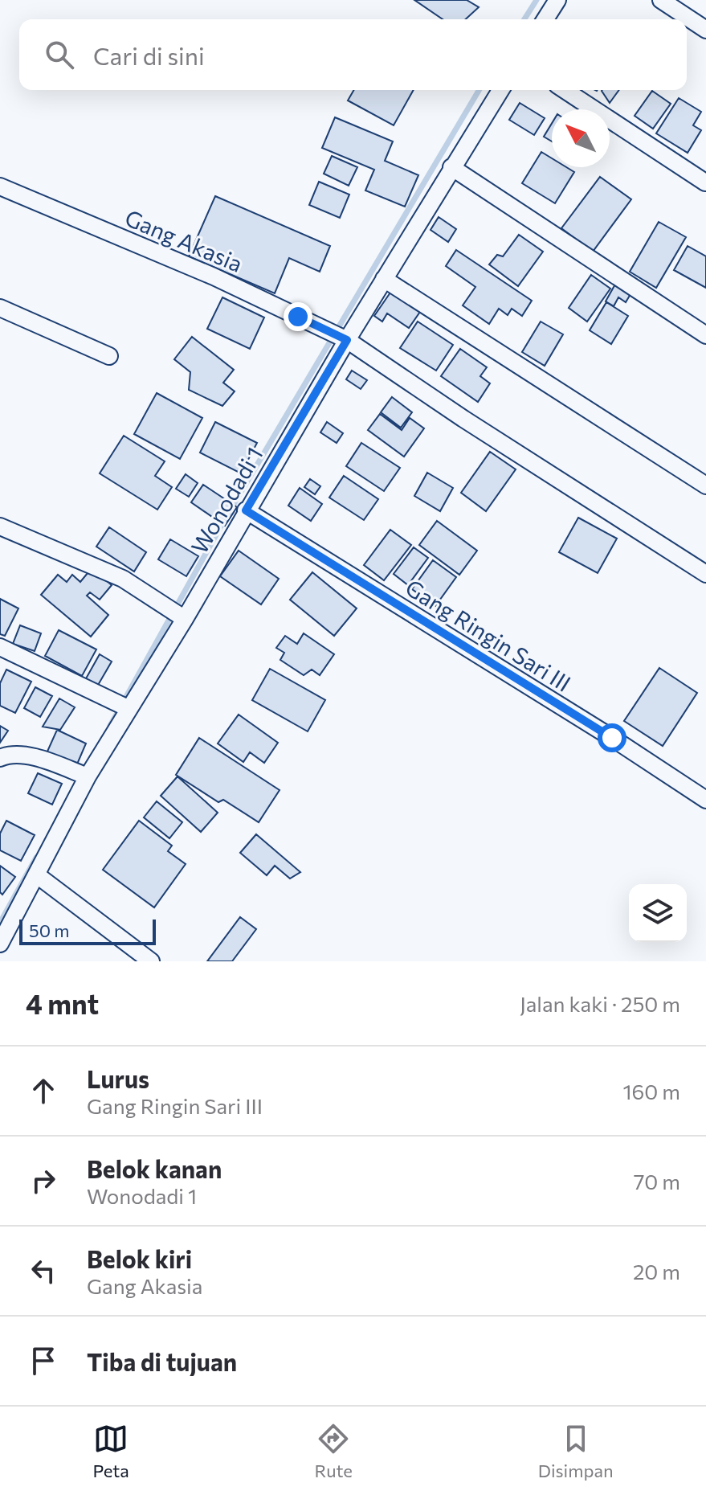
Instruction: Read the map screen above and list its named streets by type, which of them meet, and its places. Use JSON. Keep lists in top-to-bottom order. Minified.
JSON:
{"streets":{"street":["Gang Akasia","Wonodadi 1","Gang Ringin Sari III"]},"crossings":[["Gang Akasia","Wonodadi 1"],["Wonodadi 1","Gang Ringin Sari III"]],"scale_bar":"50 m","north":"top left","page":{"search":"Cari di sini","scale":"50 m","heading":["4 mnt","Jalan kaki · 250 m"],"list":[["Lurus","Gang Ringin Sari III","160 m"],["Belok kanan","Wonodadi 1","70 m"],["Belok kiri","Gang Akasia","20 m"],"Tiba di tujuan"],"nav":["Peta","Rute","Disimpan"]}}
